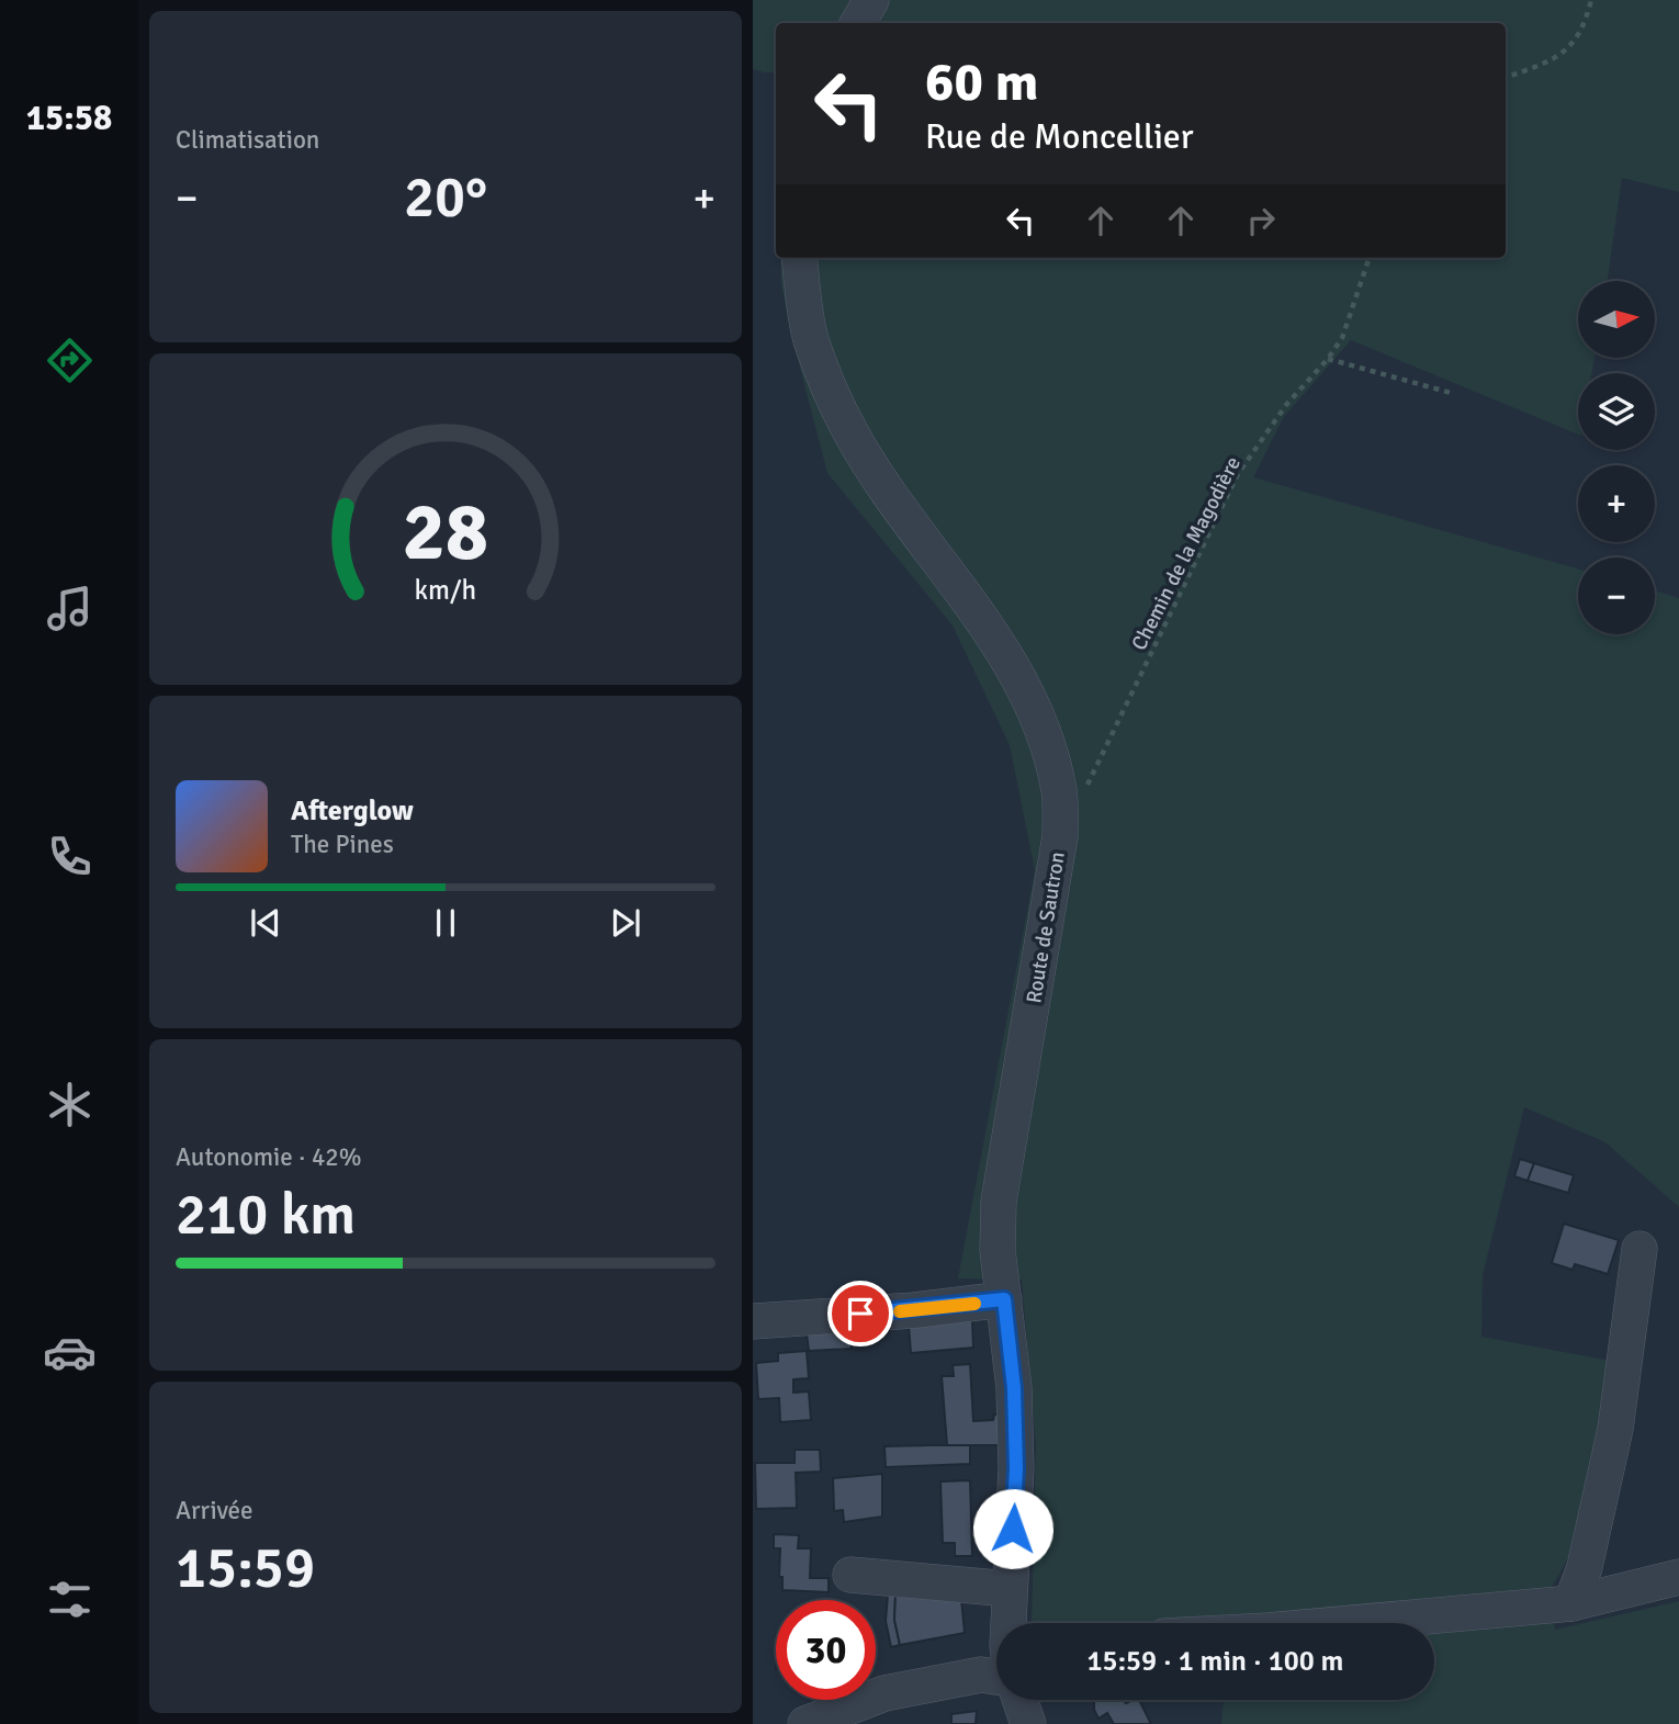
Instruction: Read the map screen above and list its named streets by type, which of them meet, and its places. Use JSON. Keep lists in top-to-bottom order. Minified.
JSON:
{"streets":{"street":["Route de Sautron"],"path":["Chemin de la Magodière"]},"north":"right","page":{"tabs":"15:58","tile":["Climatisation",["Autonomie · 42%","210 km"],["Arrivée","15:59"]],"turn":["60 m","Rue de Moncellier"],"heat":["−","20°","+"],"map_buttons":["+","−"],"song":["Afterglow","The Pines"],"limit":"30","trip":"15:59 · 1 min · 100 m","gauge":["28","km/h"]}}
